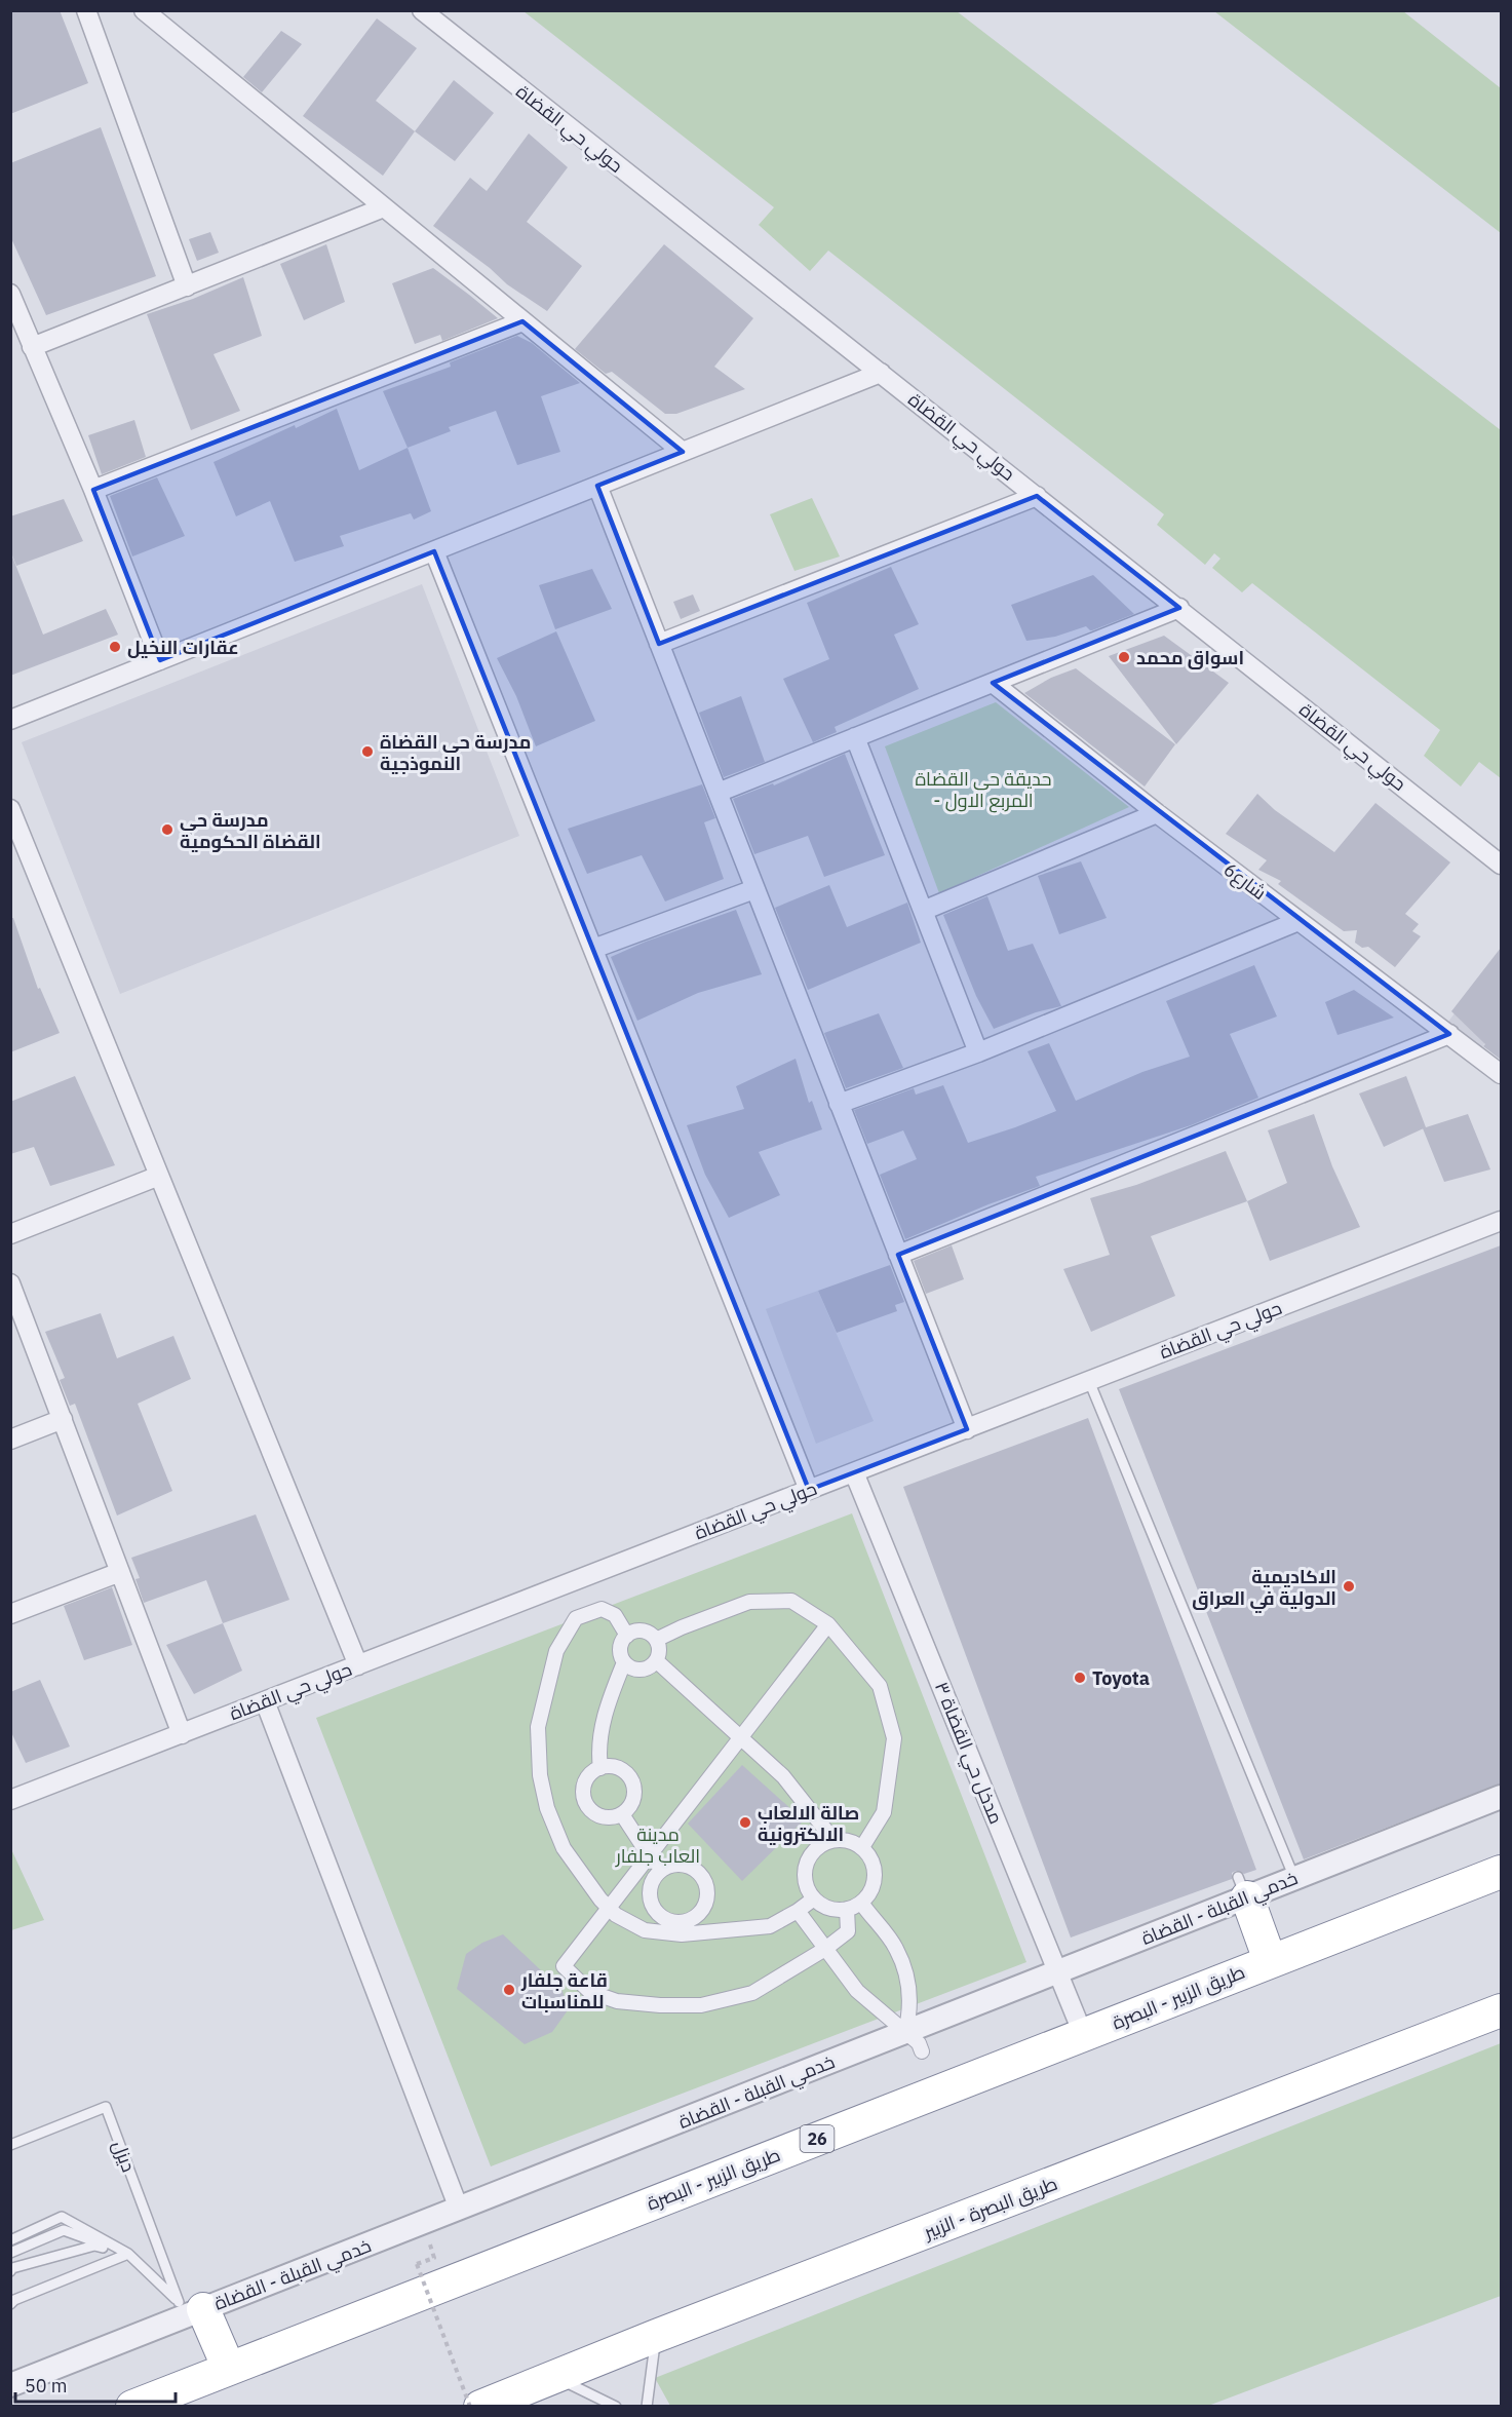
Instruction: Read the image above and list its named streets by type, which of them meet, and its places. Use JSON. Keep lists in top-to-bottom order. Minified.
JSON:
{"streets":{"highway":["طريق الزبير - البصرة","26","طريق البصرة - الزبير"],"street":["حولي حي القضاة","شارع6","مدخل حي القضاة ٣","خدمي القبلة - القضاة"],"lane":["ديزل"]},"crossings":[["حولي حي القضاة","مدخل حي القضاة ٣"],["مدخل حي القضاة ٣","خدمي القبلة - القضاة"],["مدخل حي القضاة ٣","طريق الزبير - البصرة"],["خدمي القبلة - القضاة","ديزل"]],"parks":["حديقة حي القضاة - المربع الاول","مدينة العاب جلفار"],"places":["عقارات النخيل","اسواق محمد","مدرسة حي القضاة النموذجية","مدرسة حي القضاة الحكومية","الاكاديمية الدولية في العراق","Toyota","صالة الالعاب الالكترونية","قاعة جلفار للمناسبات"],"scale_bar":"50 m"}
